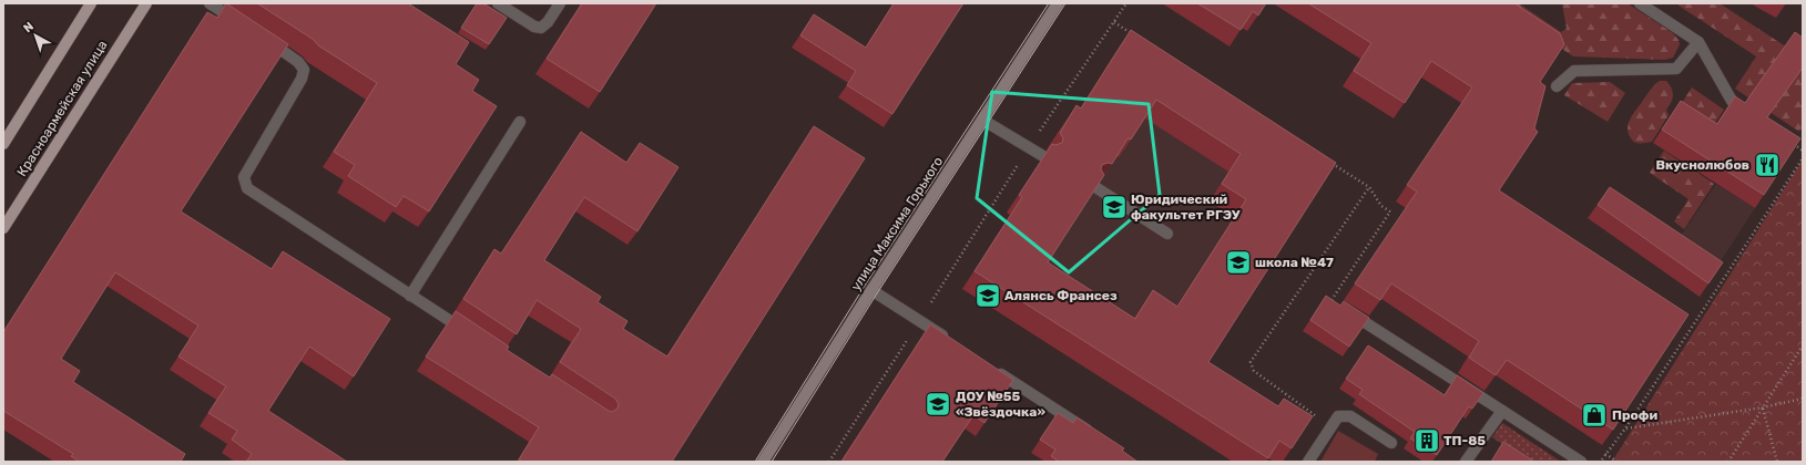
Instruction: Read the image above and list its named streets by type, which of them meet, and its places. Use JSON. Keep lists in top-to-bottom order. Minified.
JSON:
{"streets":{"main road":["Красноармейская улица","улица Максима Горького"]},"places":{"restaurant":["Вкуснолюбов"],"school or university":["Юридический факультет РГЭУ","школа №47","Алянсь Франсез","ДОУ №55 «Звёздочка»"],"shop":["Профи"],"building":["ТП-85"]},"north":"top left"}
